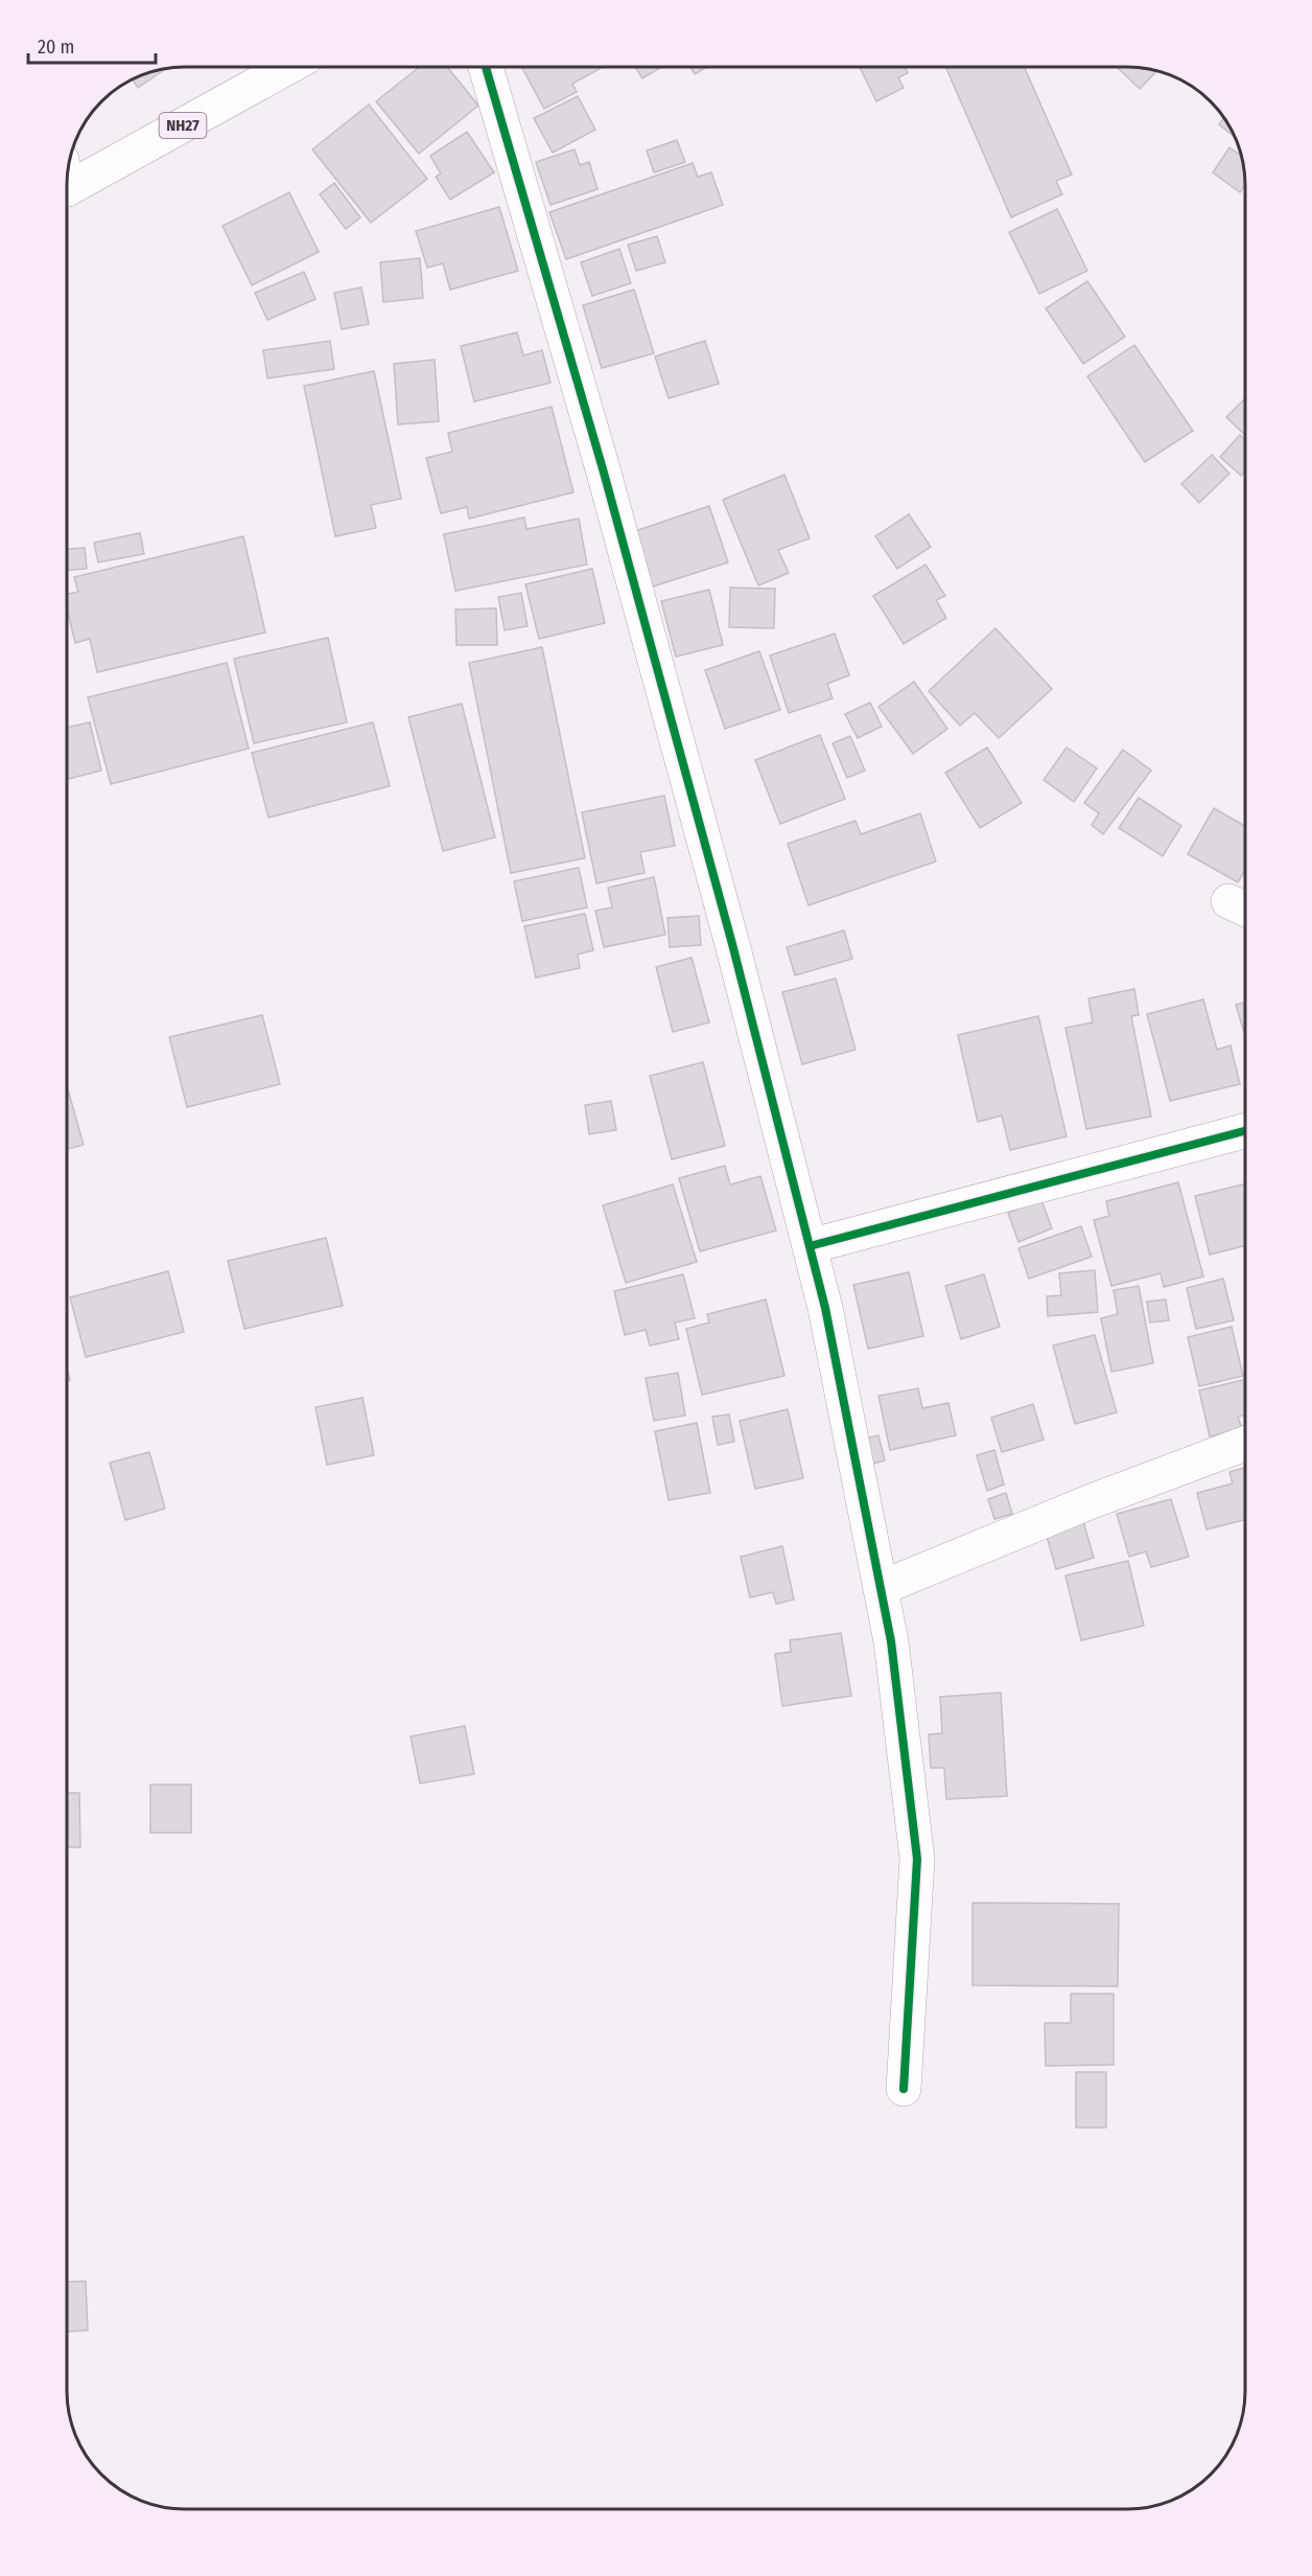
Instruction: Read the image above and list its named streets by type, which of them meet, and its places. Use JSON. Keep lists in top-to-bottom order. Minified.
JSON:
{"streets":{"main road":["NH27"]},"scale_bar":"20 m"}
